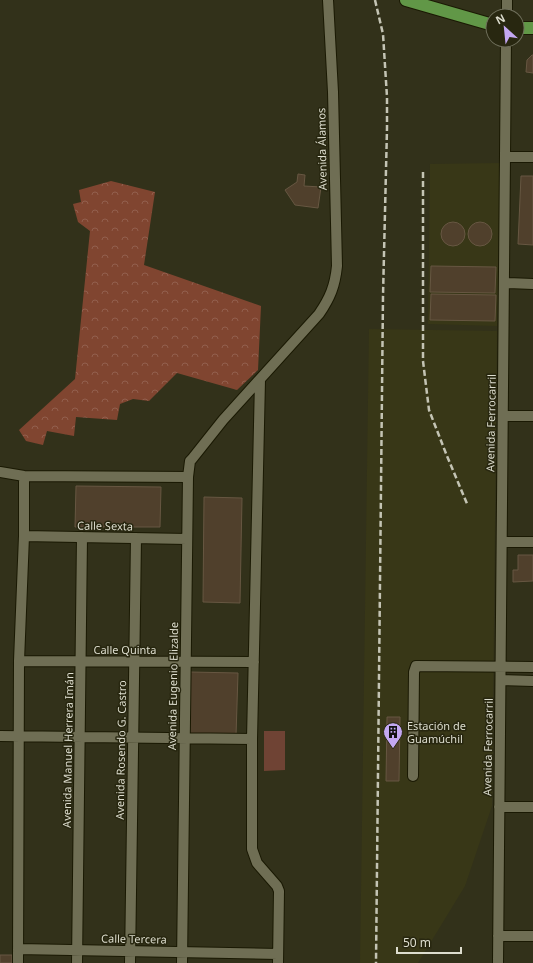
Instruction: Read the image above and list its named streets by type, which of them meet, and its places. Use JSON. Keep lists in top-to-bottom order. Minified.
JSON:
{"streets":{"street":["Avenida Álamos","Avenida Ferrocarril","Calle Sexta","Calle Quinta","Avenida Eugenio Elizalde","Avenida Manuel Herrera Imán","Avenida Rosendo G. Castro","Calle Tercera"]},"crossings":[["Avenida Álamos","Avenida Eugenio Elizalde"],["Calle Sexta","Avenida Eugenio Elizalde"],["Calle Sexta","Avenida Manuel Herrera Imán"],["Calle Sexta","Avenida Rosendo G. Castro"],["Calle Quinta","Avenida Eugenio Elizalde"],["Calle Quinta","Avenida Manuel Herrera Imán"],["Calle Quinta","Avenida Rosendo G. Castro"],["Avenida Eugenio Elizalde","Calle Tercera"],["Avenida Manuel Herrera Imán","Calle Tercera"],["Avenida Rosendo G. Castro","Calle Tercera"]],"places":{"building":["Estación de Guamúchil"]},"scale_bar":"50 m","north":"top left"}
